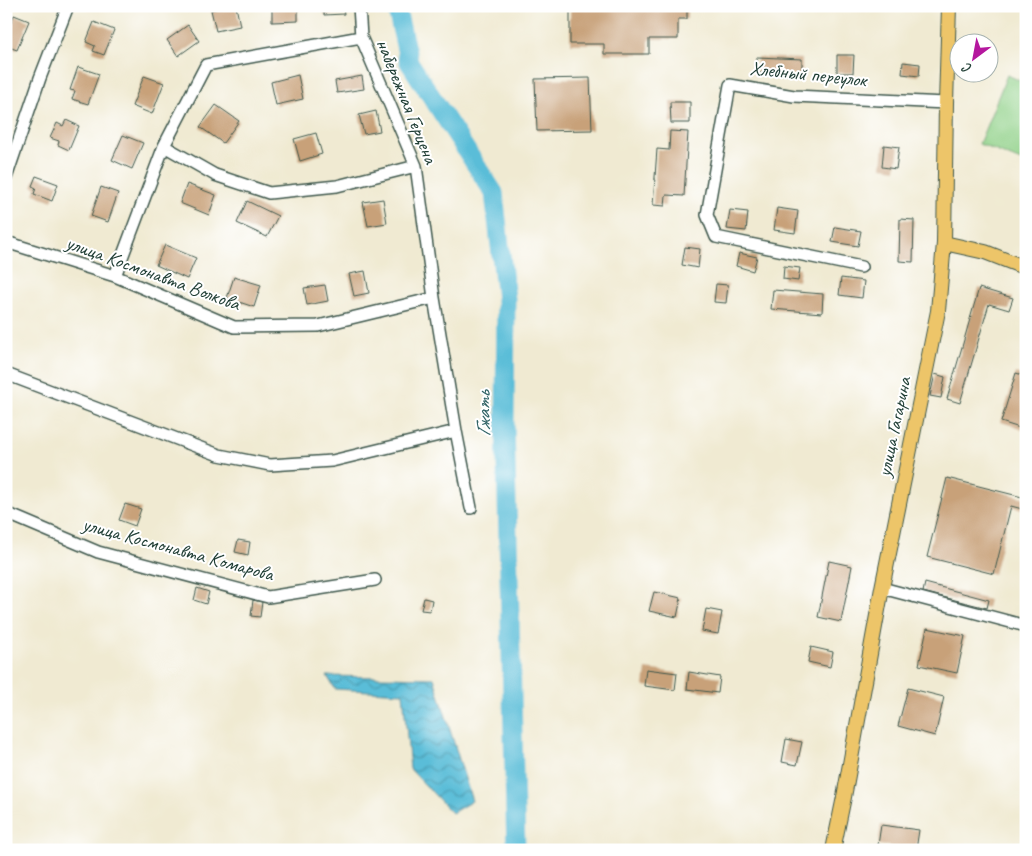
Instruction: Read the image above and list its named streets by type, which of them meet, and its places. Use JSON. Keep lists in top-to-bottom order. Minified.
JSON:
{"streets":{"main road":["улица Гагарина"],"street":["Хлебный переулок","набережная Герцена","улица Космонавта Волкова","улица Космонавта Комарова"]},"crossings":[["Хлебный переулок","улица Гагарина"],["набережная Герцена","улица Космонавта Волкова"]],"water":["Гжать"],"north":"bottom left"}
